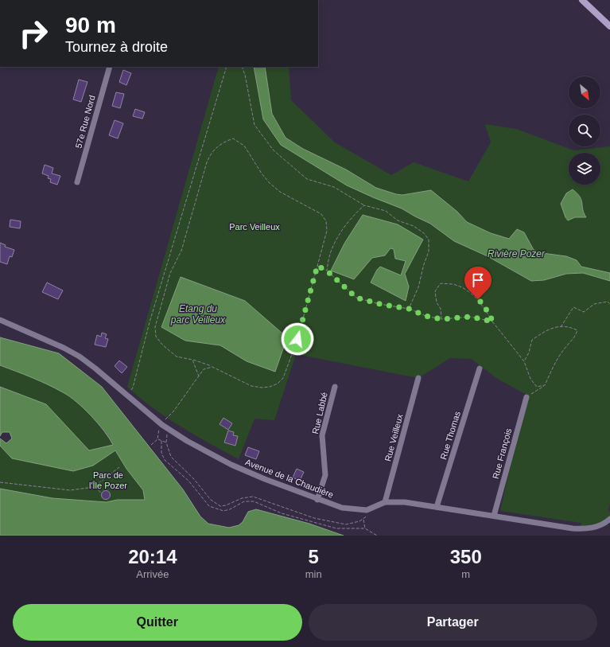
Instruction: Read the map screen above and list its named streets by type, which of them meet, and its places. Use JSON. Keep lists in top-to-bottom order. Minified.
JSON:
{"streets":{"street":["57e Rue Nord","Rue Labbé","Rue Thomas","Rue Veilleux","Rue François","Avenue de la Chaudière"]},"crossings":[["Rue Labbé","Avenue de la Chaudière"],["Rue Thomas","Avenue de la Chaudière"],["Rue Veilleux","Avenue de la Chaudière"],["Rue François","Avenue de la Chaudière"]],"water":["Rivière Pozer","Etang du parc Veilleux"],"parks":["Parc Veilleux","Parc de l'Île Pozer"],"north":"bottom right","page":{"turn":["90 m","Tournez à droite"],"eta":["20:14","Arrivée","5","min","350","m"],"buttons":["Quitter","Partager"]}}
